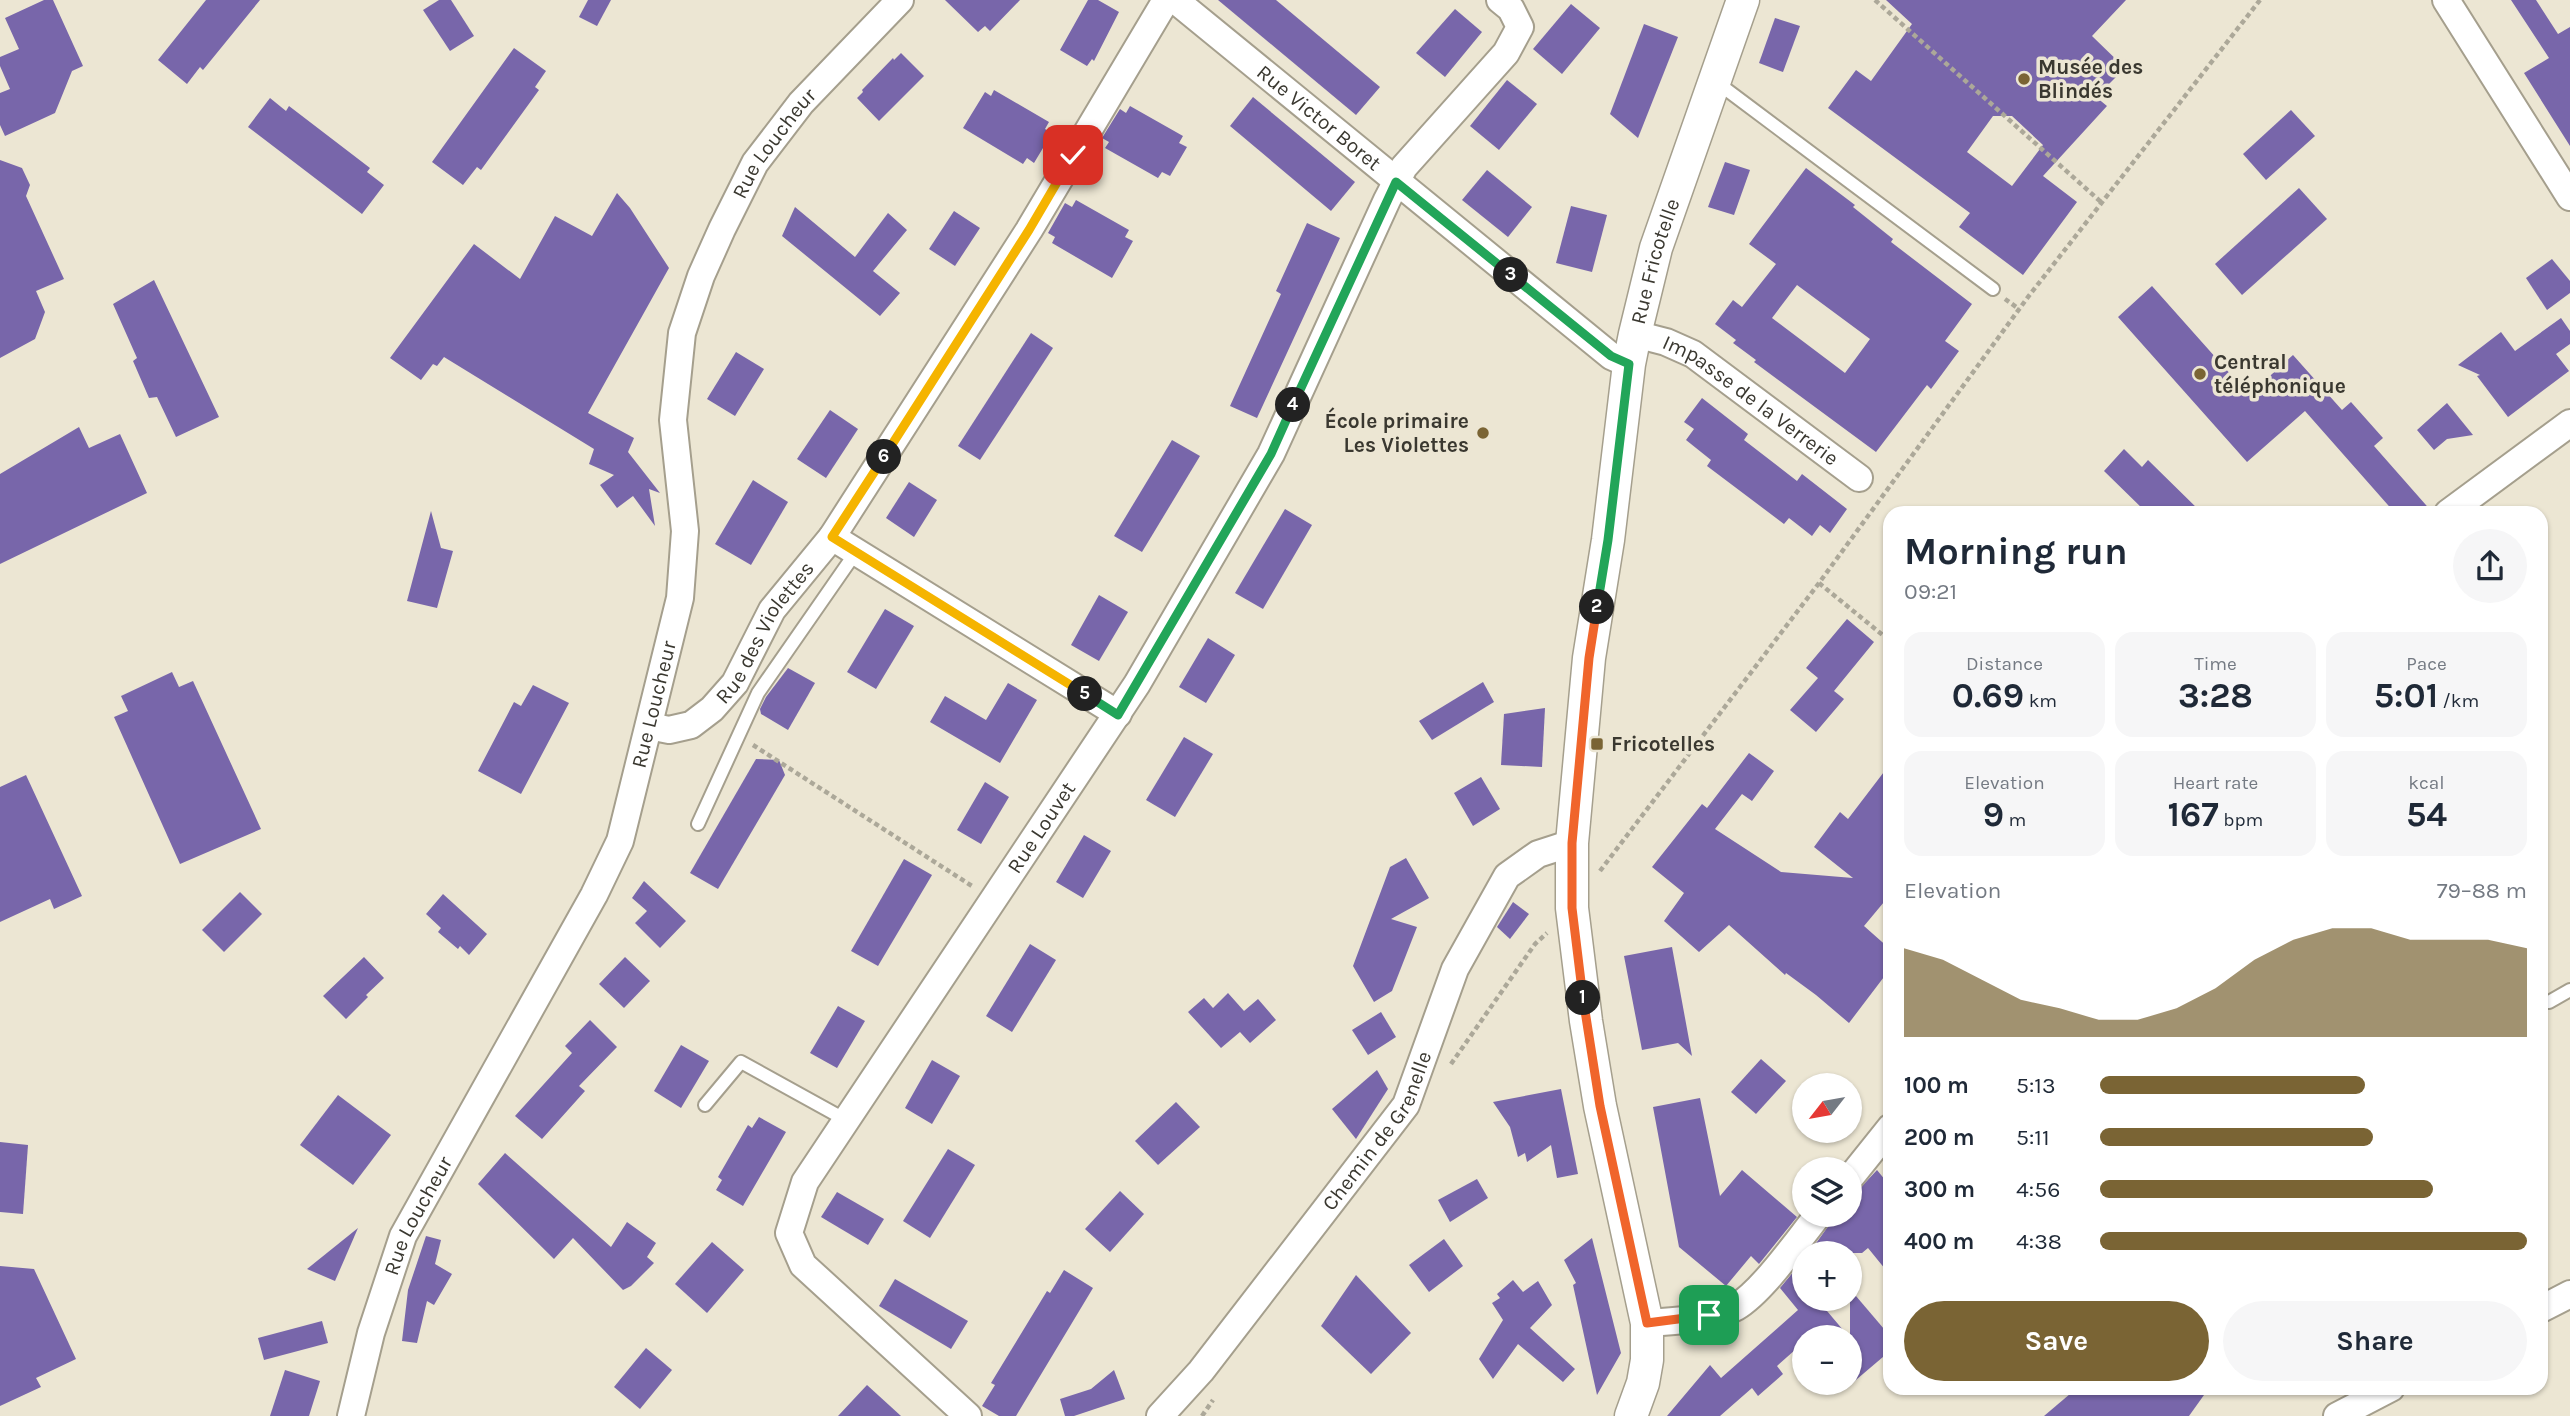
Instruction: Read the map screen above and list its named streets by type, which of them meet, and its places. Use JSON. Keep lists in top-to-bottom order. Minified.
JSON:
{"streets":{"street":["Rue Victor Boret","Rue Loucheur","Rue Fricotelle","Impasse de la Verrerie","Rue des Violettes","Rue Louvet","Chemin de Grenelle"]},"crossings":[["Rue Victor Boret","Rue Fricotelle"],["Rue Victor Boret","Impasse de la Verrerie"],["Rue Victor Boret","Rue Louvet"],["Rue Loucheur","Rue des Violettes"],["Rue Fricotelle","Impasse de la Verrerie"],["Rue Fricotelle","Chemin de Grenelle"]],"places":{"other":["Musée des Blindés","Central téléphonique","École primaire Les Violettes"],"transit":["Fricotelles"]},"north":"bottom left","page":{"pins":["3","4","6","2","5","1"],"heading":["Morning run","09:21"],"stats":[["Distance","0.69 km"],["Time","3:28"],["Pace","5:01 /km"],["Elevation","9 m"],["Heart rate","167 bpm"],["kcal","54"]],"chart":["Elevation","79–88 m"],"list":[{"name":"100 m","note":"5:13"},{"name":"200 m","note":"5:11"},{"name":"300 m","note":"4:56"},{"name":"400 m","note":"4:38"}],"map_buttons":["+","−"],"buttons":["Save","Share"]}}
